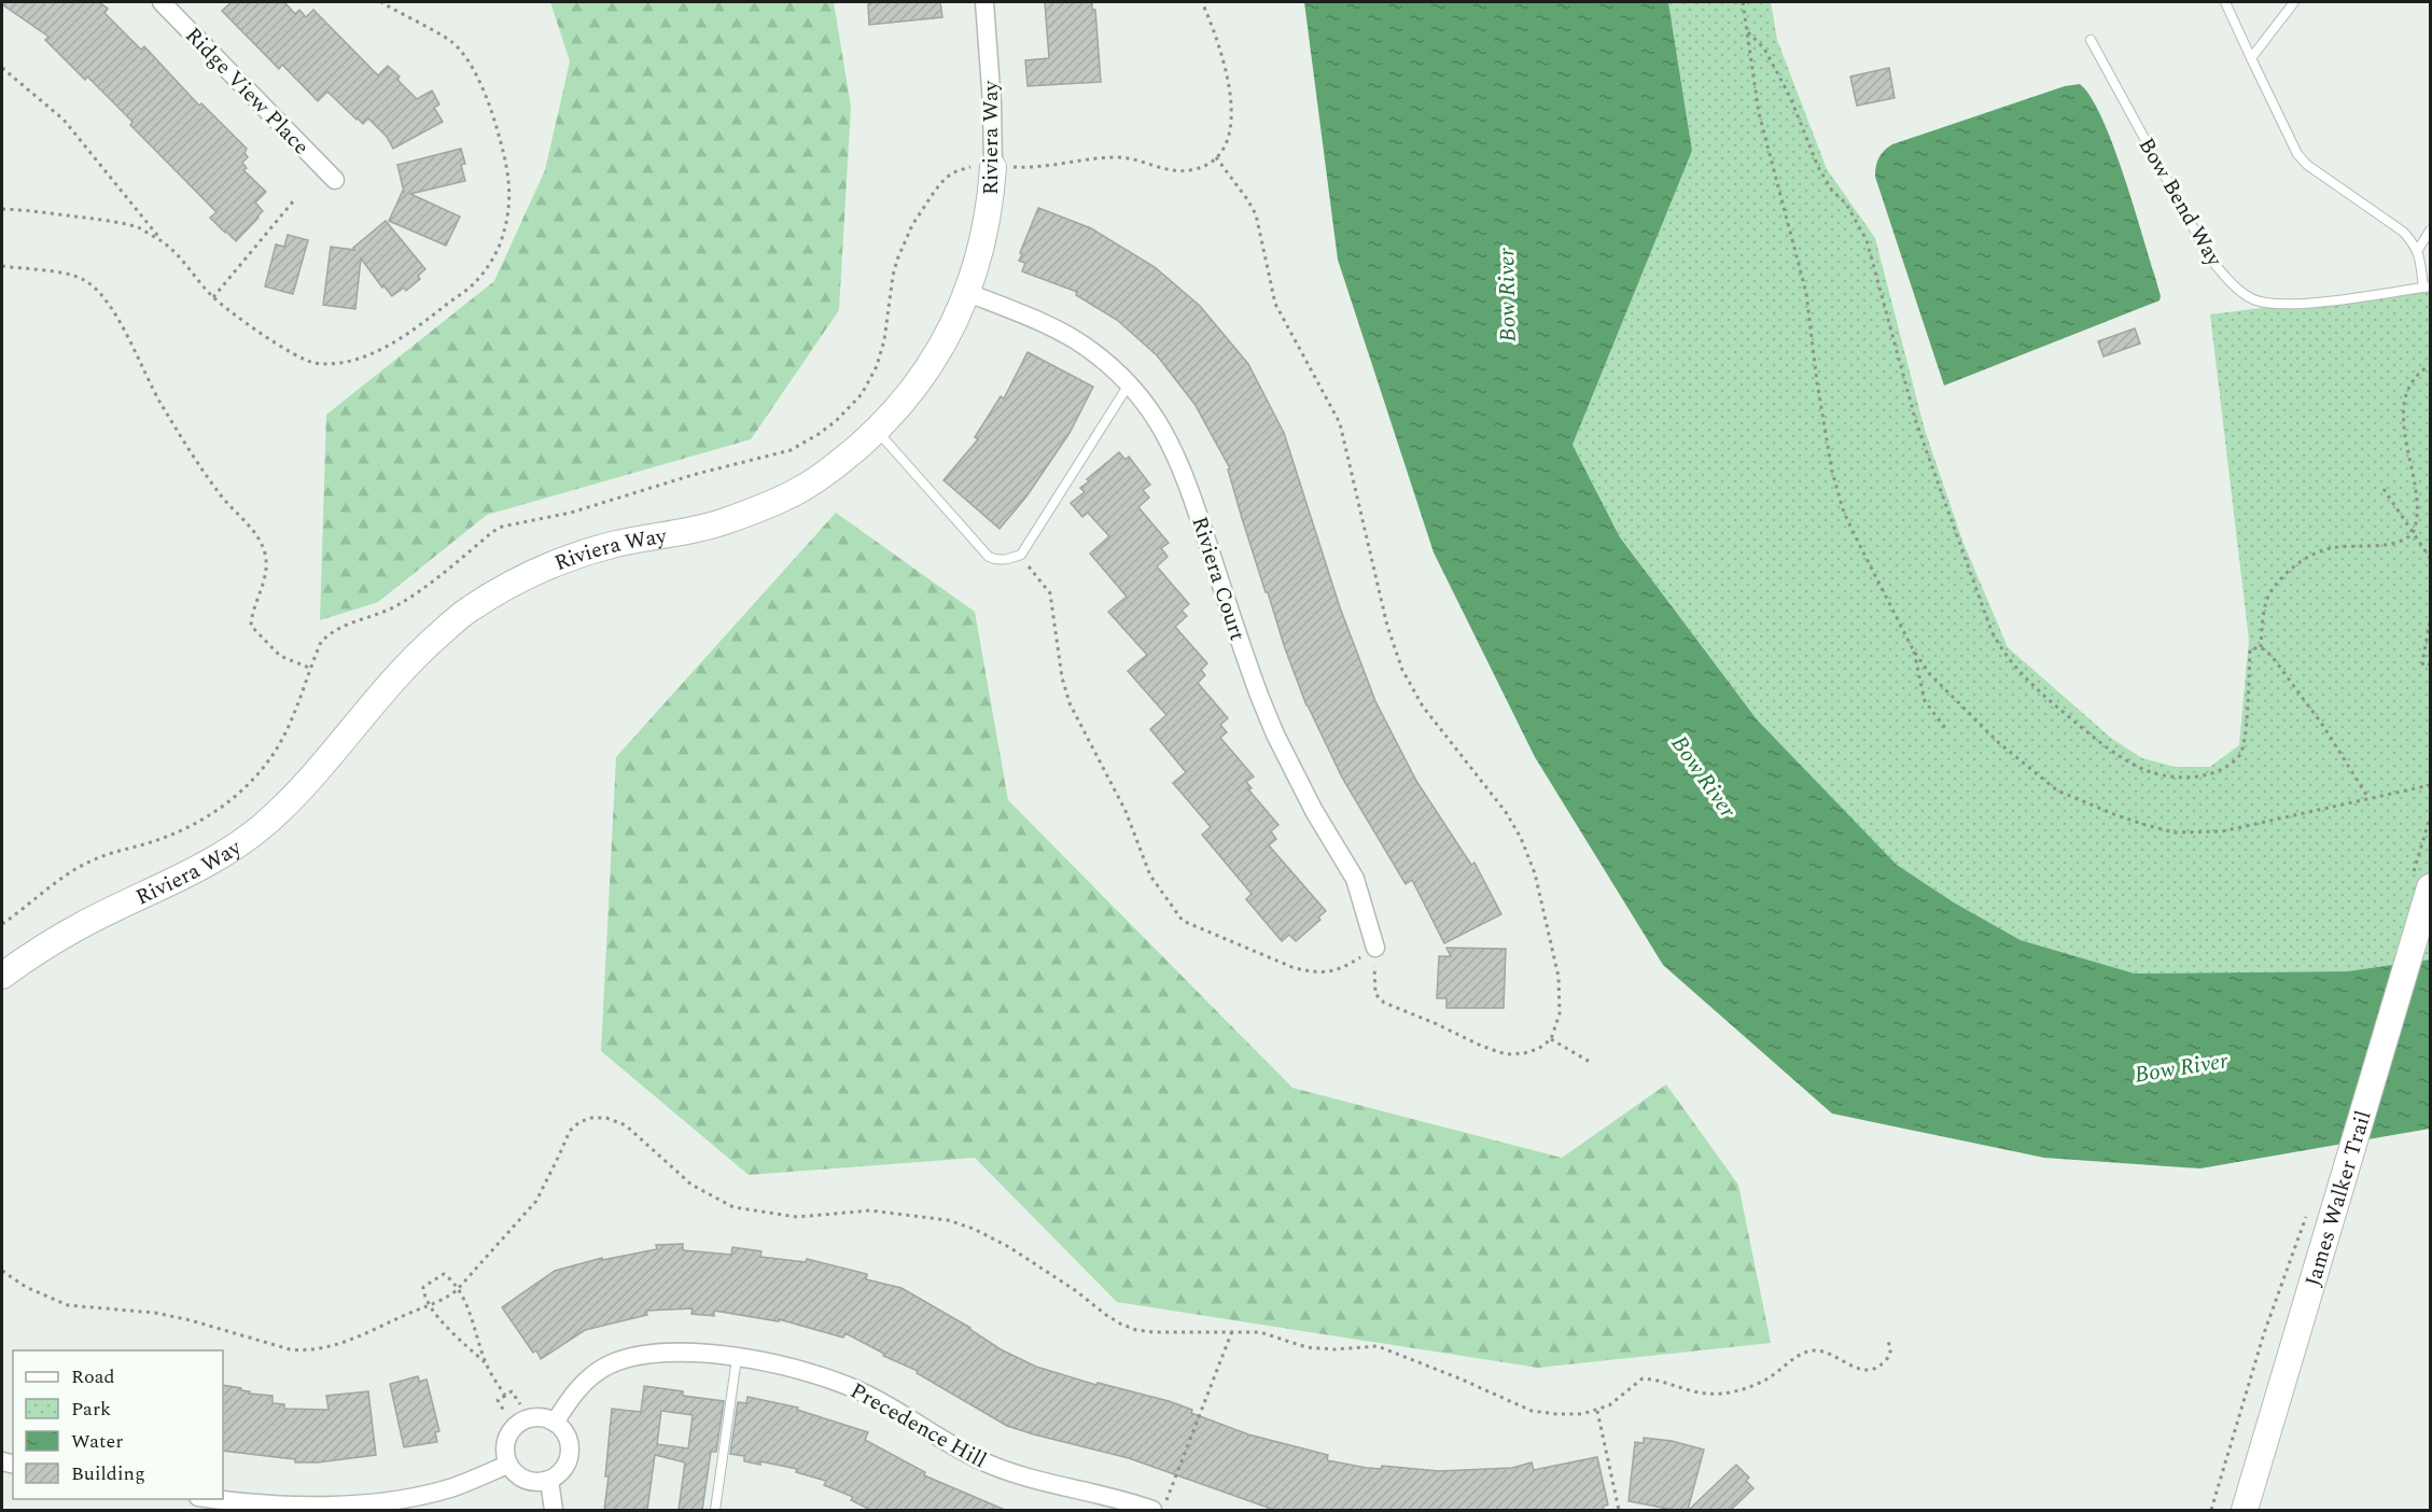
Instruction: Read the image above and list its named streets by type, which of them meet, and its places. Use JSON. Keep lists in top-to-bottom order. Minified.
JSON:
{"streets":{"street":["Ridge View Place","Riviera Way","Riviera Court","James Walker Trail","Precedence Hill"],"lane":["Bow Bend Way"]},"crossings":[["Riviera Way","Riviera Court"]],"water":["Bow River"],"legend":["Road","Park","Water","Building"]}
